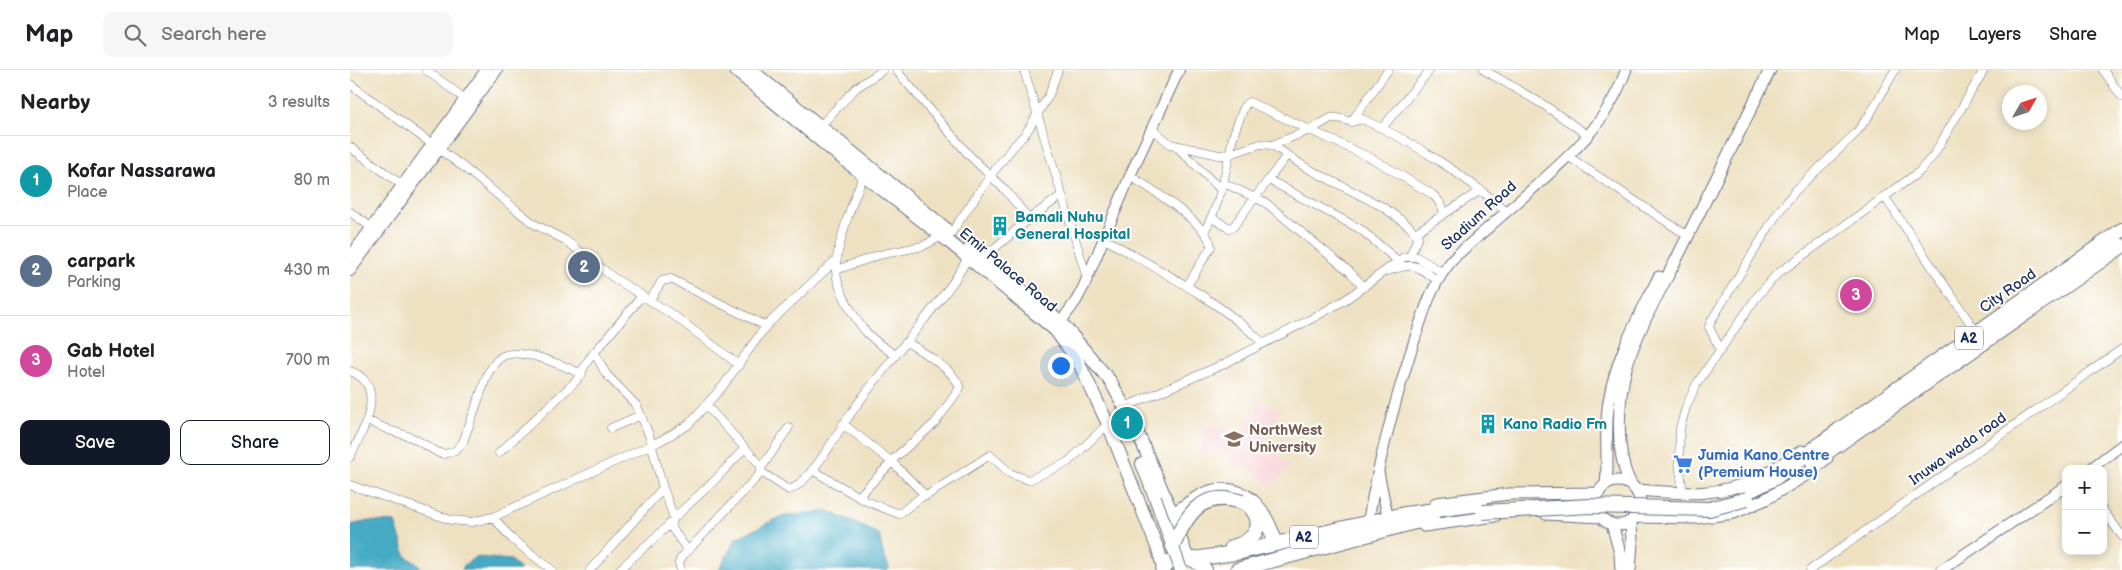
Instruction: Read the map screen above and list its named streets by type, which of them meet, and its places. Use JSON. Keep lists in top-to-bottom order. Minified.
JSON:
{"streets":{"highway":["City Road","A2"],"main road":["Emir Palace Road"],"street":["Stadium Road","Inuwa wada road"]},"crossings":[["Stadium Road","A2"],["Emir Palace Road","A2"],["City Road","A2"]],"places":{"building":["Bamali Nuhu General Hospital","Kano Radio Fm"],"school or university":["NorthWest University"],"supermarket":["Jumia Kano Centre (Premium House)"]},"north":"top right","page":{"header":"Map","search":"Search here","nav":["Map","Layers","Share"],"heading":["Nearby","3 results"],"list":[{"mark":"1","name":"Kofar Nassarawa","note":"Place","value":"80 m"},{"mark":"2","name":"carpark","note":"Parking","value":"430 m"},{"mark":"3","name":"Gab Hotel","note":"Hotel","value":"700 m"}],"pins":["2","3","1"],"buttons":["Save","Share"],"map_buttons":["+","−"]}}
